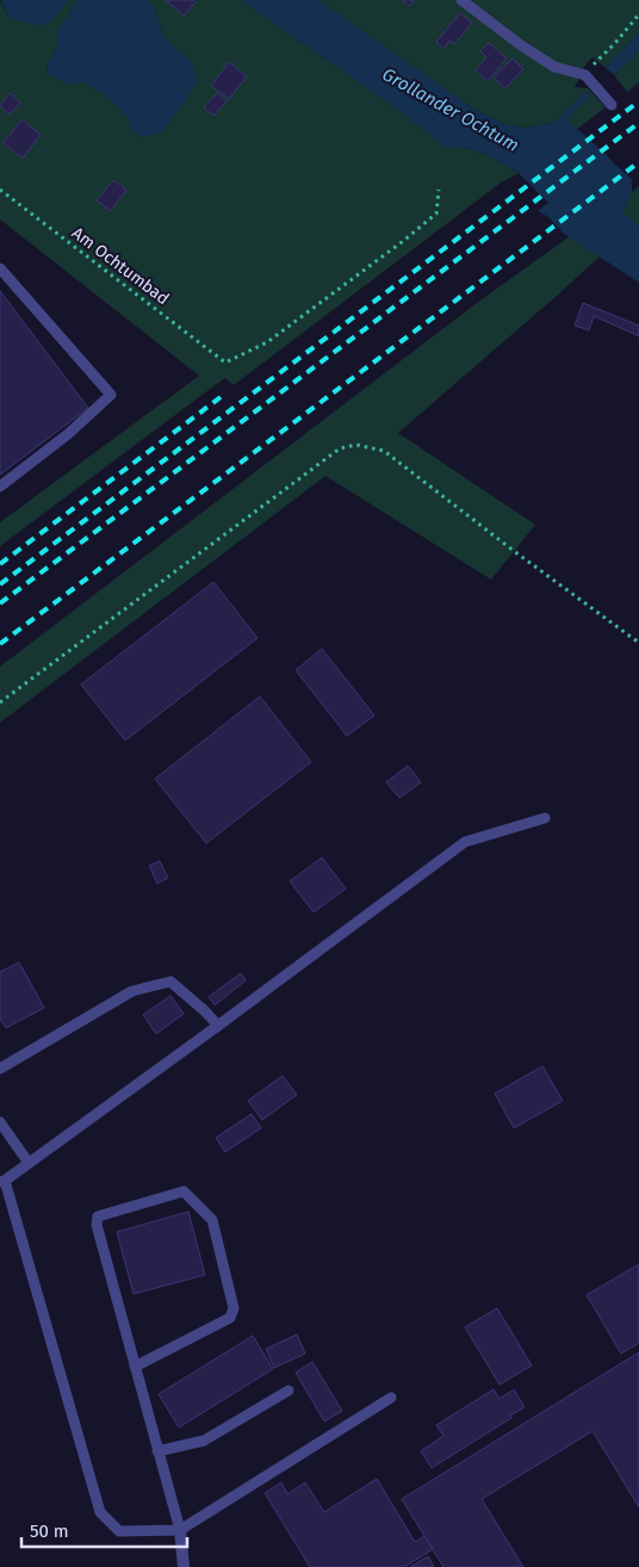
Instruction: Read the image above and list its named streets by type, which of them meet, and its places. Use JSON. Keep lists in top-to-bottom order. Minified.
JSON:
{"streets":{"path":["Am Ochtumbad"]},"water":["Grollander Ochtum"],"scale_bar":"50 m"}
